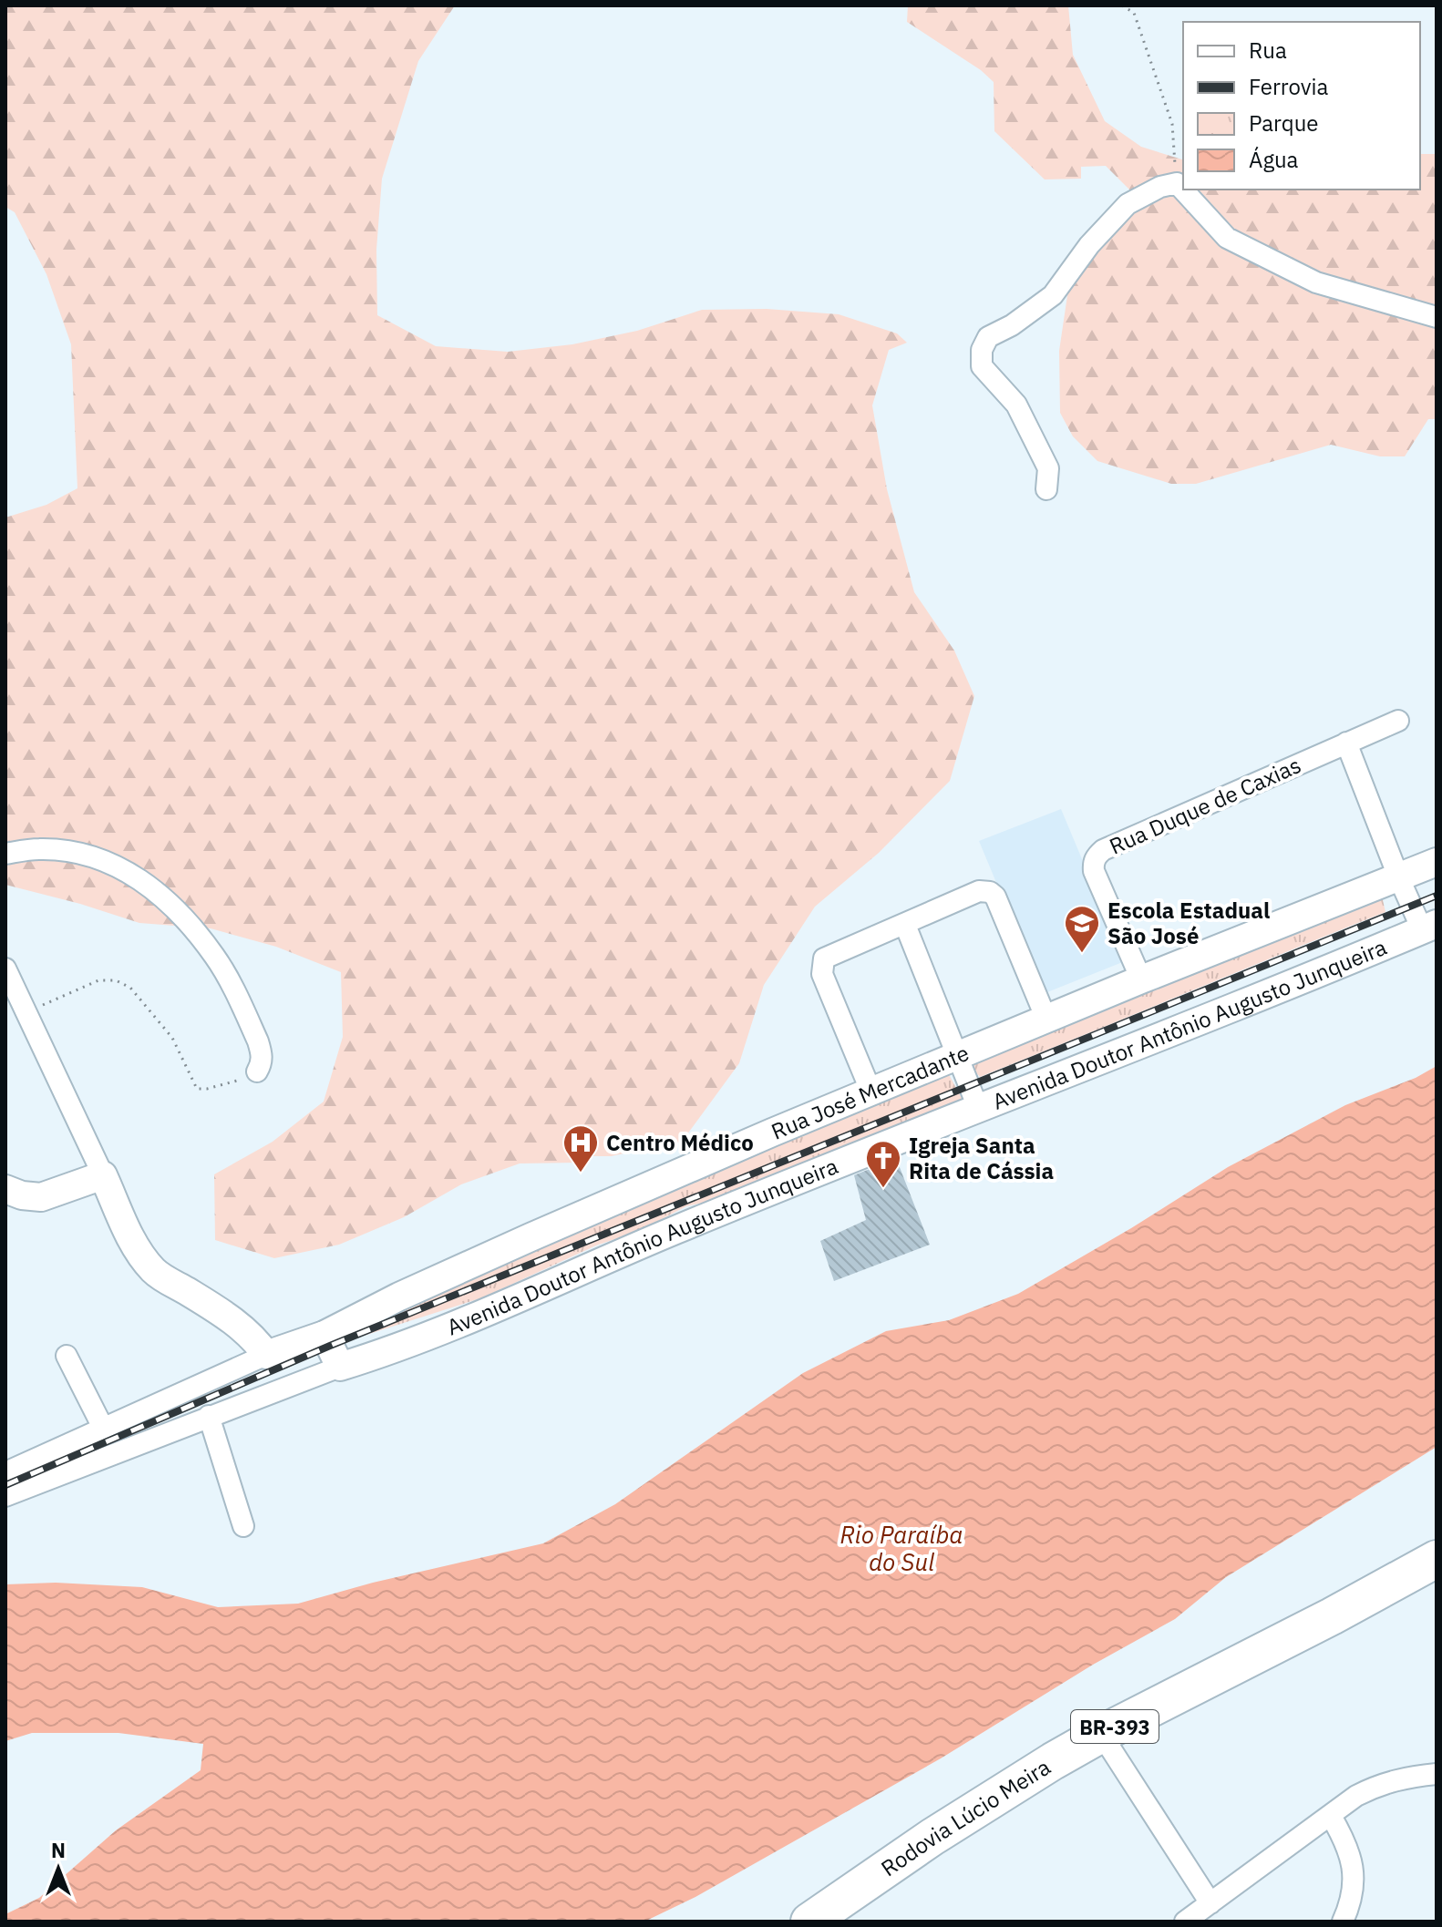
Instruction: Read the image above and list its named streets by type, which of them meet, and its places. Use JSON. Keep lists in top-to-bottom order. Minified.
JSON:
{"streets":{"highway":["BR-393","Rodovia Lúcio Meira"],"street":["Rua Duque de Caxias","Avenida Doutor Antônio Augusto Junqueira","Rua José Mercadante"]},"crossings":[["Rua Duque de Caxias","Rua José Mercadante"]],"water":["Rio Paraíba do Sul"],"places":{"school or university":["Escola Estadual São José"],"hospital":["Centro Médico"],"church":["Igreja Santa Rita de Cássia"]},"legend":["Rua","Ferrovia","Parque","Água"],"north":"top"}
